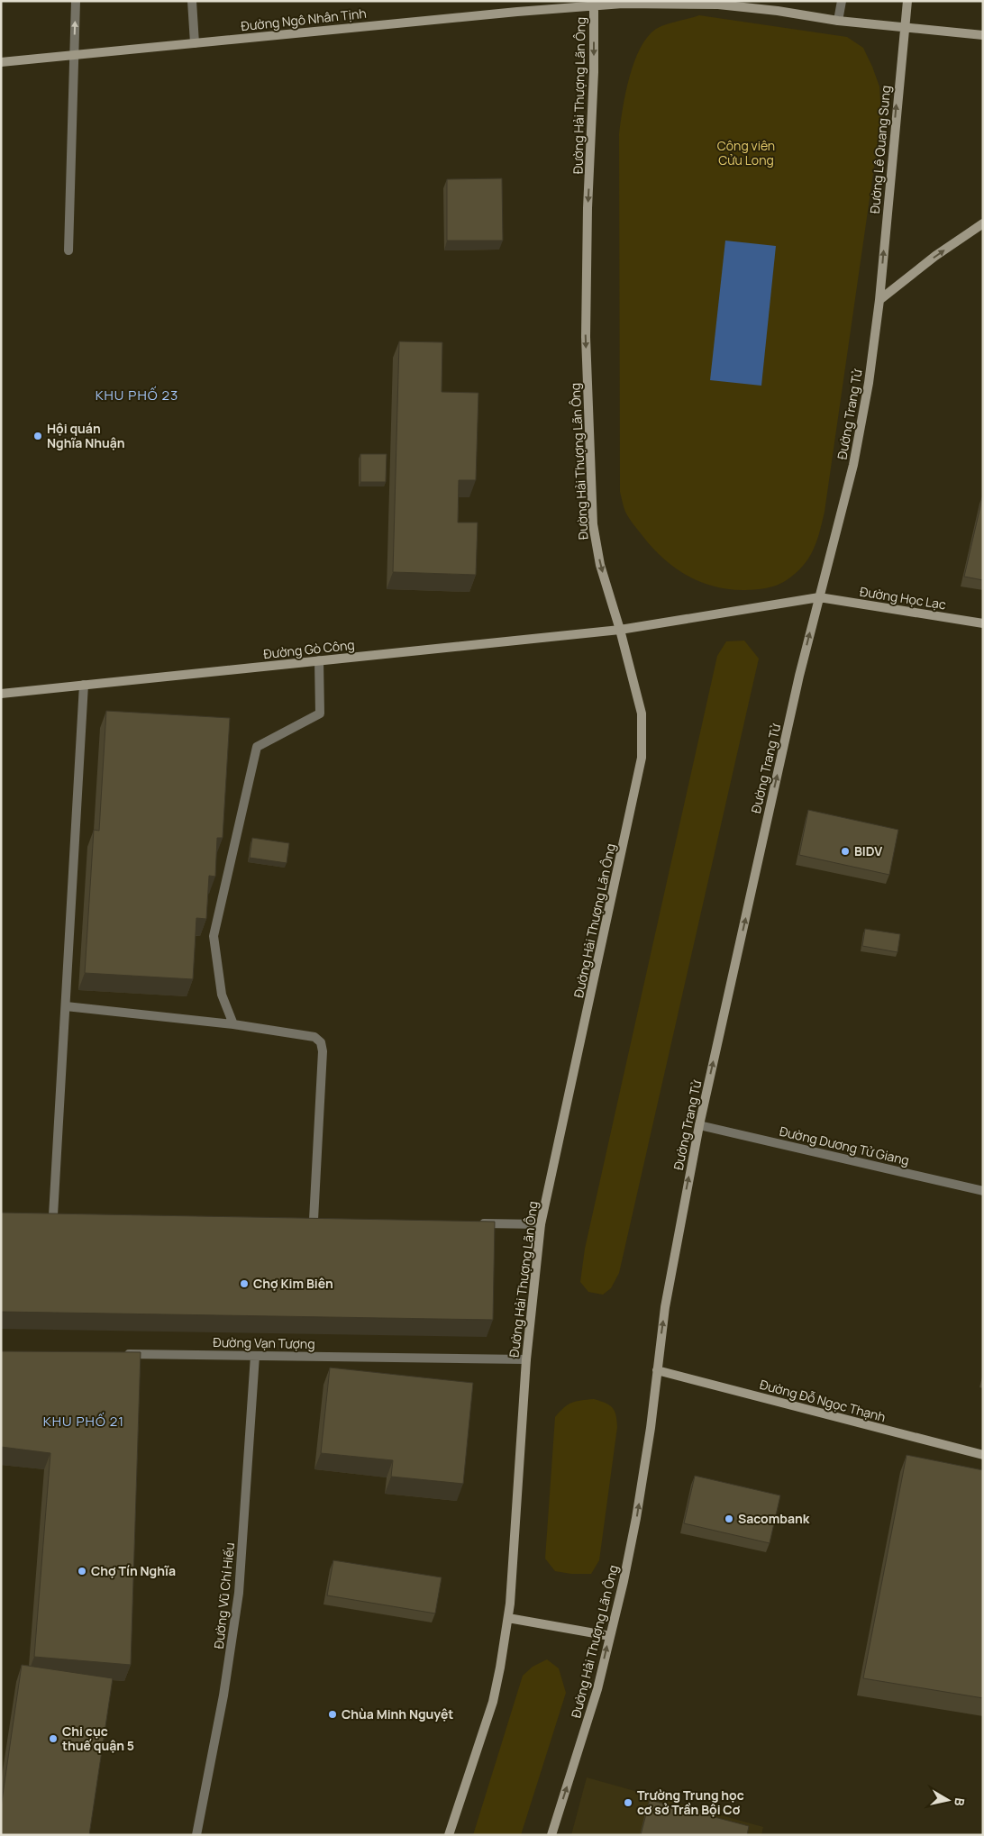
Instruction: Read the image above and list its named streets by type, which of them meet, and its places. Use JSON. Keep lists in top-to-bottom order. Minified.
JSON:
{"streets":{"main road":["Đường Ngô Nhân Tịnh","Đường Hải Thượng Lãn Ông","Đường Lê Quang Sung","Đường Trang Tử","Đường Học Lạc","Đường Gò Công","Đường Đỗ Ngọc Thạnh"],"street":["Đường Dương Tử Giang","Đường Vạn Tượng","Đường Vũ Chí Hiếu"]},"crossings":[["Đường Ngô Nhân Tịnh","Đường Hải Thượng Lãn Ông"],["Đường Ngô Nhân Tịnh","Đường Lê Quang Sung"],["Đường Hải Thượng Lãn Ông","Đường Trang Tử"],["Đường Hải Thượng Lãn Ông","Đường Học Lạc"],["Đường Hải Thượng Lãn Ông","Đường Gò Công"],["Đường Hải Thượng Lãn Ông","Đường Vạn Tượng"],["Đường Hải Thượng Lãn Ông","Đường Đỗ Ngọc Thạnh"],["Đường Lê Quang Sung","Đường Trang Tử"],["Đường Trang Tử","Đường Học Lạc"],["Đường Trang Tử","Đường Dương Tử Giang"],["Đường Trang Tử","Đường Đỗ Ngọc Thạnh"],["Đường Học Lạc","Đường Gò Công"],["Đường Vạn Tượng","Đường Vũ Chí Hiếu"]],"one_way":["Đường Lê Quang Sung","Đường Trang Tử"],"districts":["KHU PHỐ 23","KHU PHỐ 21"],"parks":["Công viên Cửu Long"],"places":["Hội quán Nghĩa Nhuận","BIDV","Chợ Kim Biên","Sacombank","Chợ Tín Nghĩa","Chùa Minh Nguyệt","Chi cục thuế quận 5","Trường Trung học cơ sở Trần Bội Cơ"],"north":"right"}
